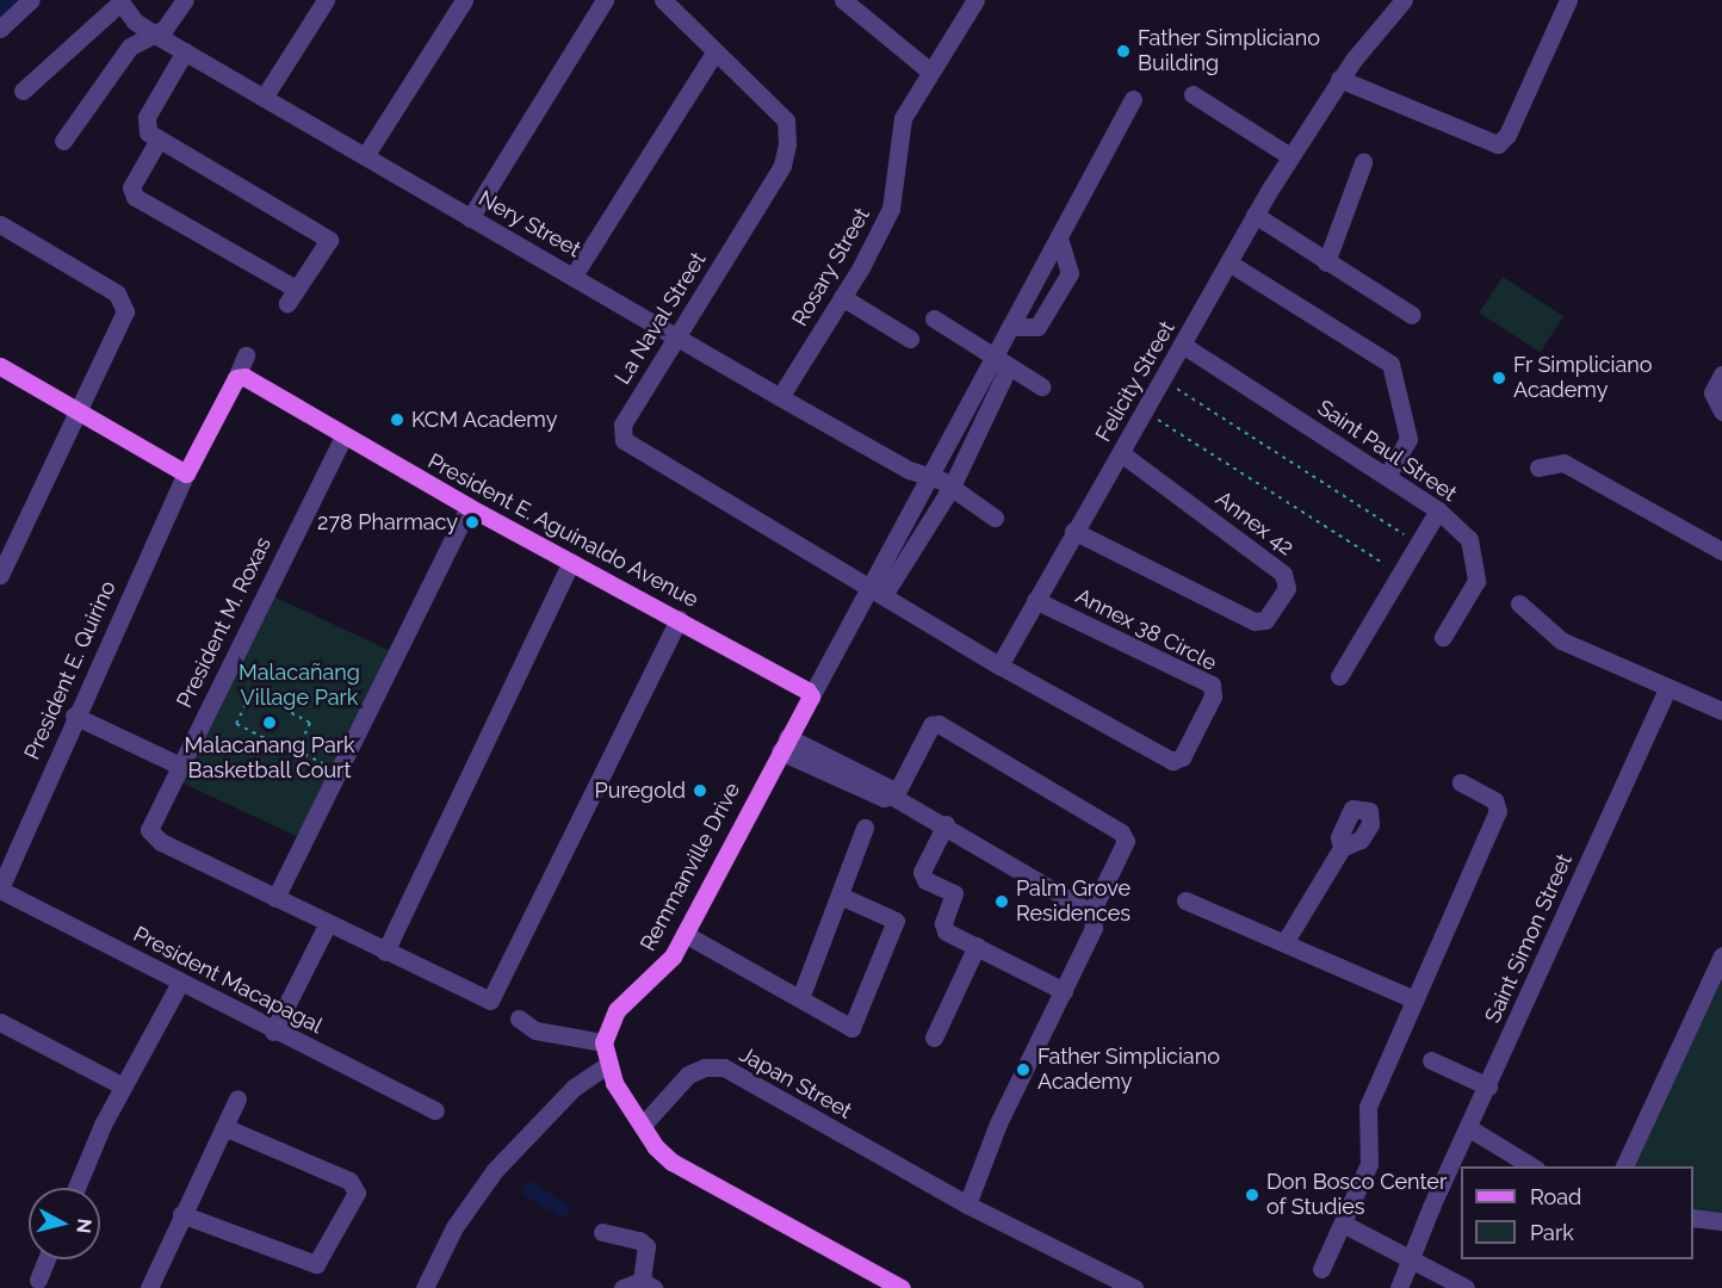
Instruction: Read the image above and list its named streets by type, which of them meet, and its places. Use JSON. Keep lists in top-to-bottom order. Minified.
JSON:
{"streets":{"main road":["President E. Aguinaldo Avenue","Remmanville Drive"],"street":["Nery Street","Rosary Street","La Naval Street","Felicity Street","Saint Paul Street","Annex 42","President M. Roxas","Annex 38 Circle","President E. Quirino","Saint Simon Street","President Macapagal","Japan Street"]},"crossings":[["Nery Street","Rosary Street"],["Nery Street","La Naval Street"],["Felicity Street","Saint Paul Street"],["Felicity Street","Annex 42"],["Felicity Street","Annex 38 Circle"],["President E. Aguinaldo Avenue","President M. Roxas"],["President E. Aguinaldo Avenue","Remmanville Drive"],["President E. Quirino","President Macapagal"]],"parks":["Malacañang Village Park"],"places":["Father Simpliciano Building","Fr Simpliciano Academy","KCM Academy","278 Pharmacy","Malacanang Park Basketball Court","Puregold","Palm Grove Residences","Father Simpliciano Academy","Don Bosco Center of Studies"],"legend":["Road","Park"],"north":"right"}
